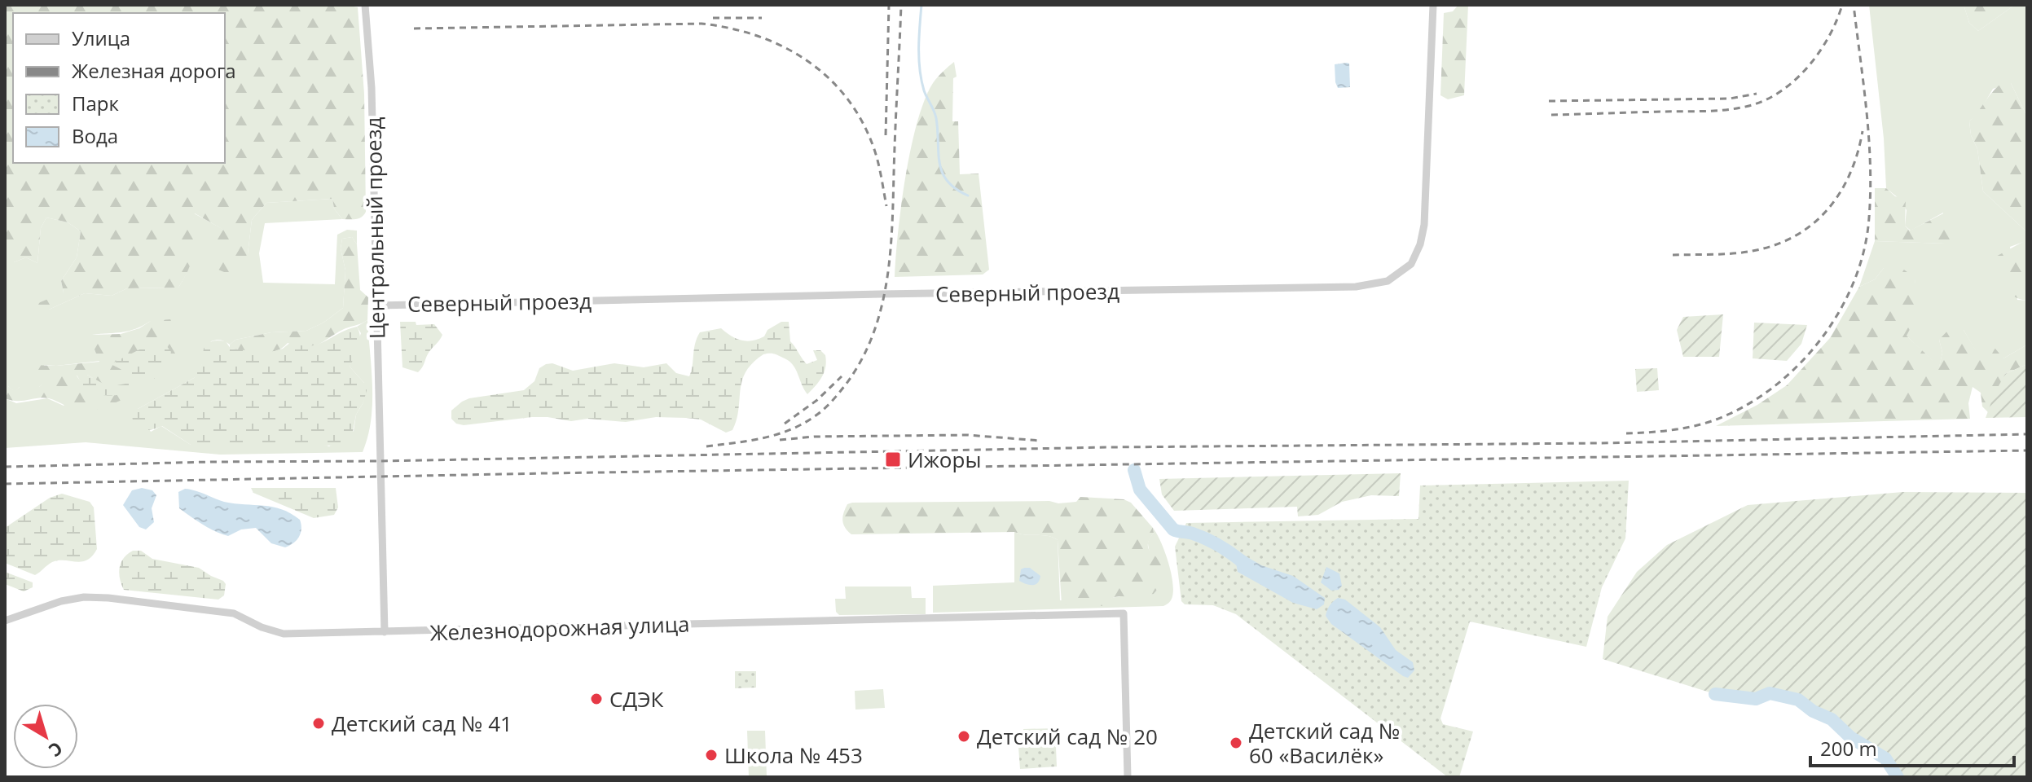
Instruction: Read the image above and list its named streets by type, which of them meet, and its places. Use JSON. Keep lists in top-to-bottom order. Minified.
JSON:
{"streets":{"street":["Центральный проезд","Северный проезд","Железнодорожная улица"]},"crossings":[["Центральный проезд","Северный проезд"],["Центральный проезд","Железнодорожная улица"]],"places":{"transit":["Ижоры"],"other":["СДЭК","Детский сад № 41","Детский сад № 20","Детский сад № 60 «Василёк»","Школа № 453"]},"legend":["Улица","Железная дорога","Парк","Вода"],"scale_bar":"200 m","north":"bottom right"}
